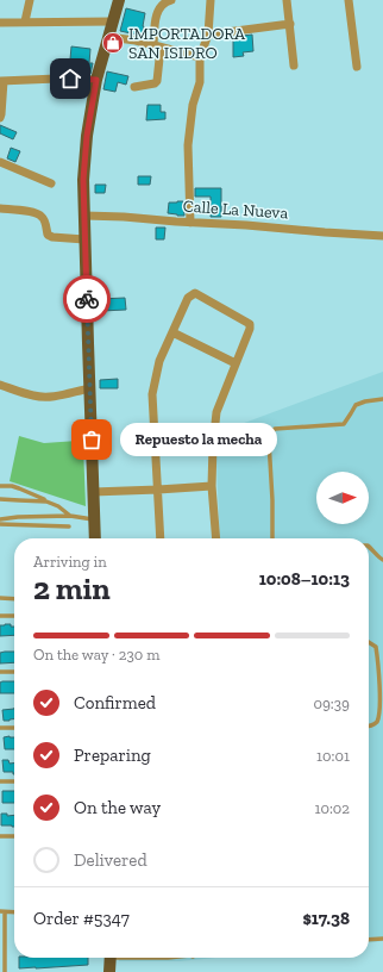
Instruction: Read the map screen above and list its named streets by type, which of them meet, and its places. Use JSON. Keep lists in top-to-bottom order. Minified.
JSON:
{"streets":{"street":["Calle La Nueva"]},"places":{"shop":["IMPORTADORA SAN ISIDRO"],"other":["Repuesto la mecha"]},"north":"right","page":{"bubble":"Repuesto la mecha","heading":["2 min","Arriving in","10:08–10:13"],"panel":["Order #5347","$17.38"],"bar":"On the way · 230 m","list":[["Confirmed","09:39"],["Preparing","10:01"],["On the way","10:02"],"Delivered"]}}
